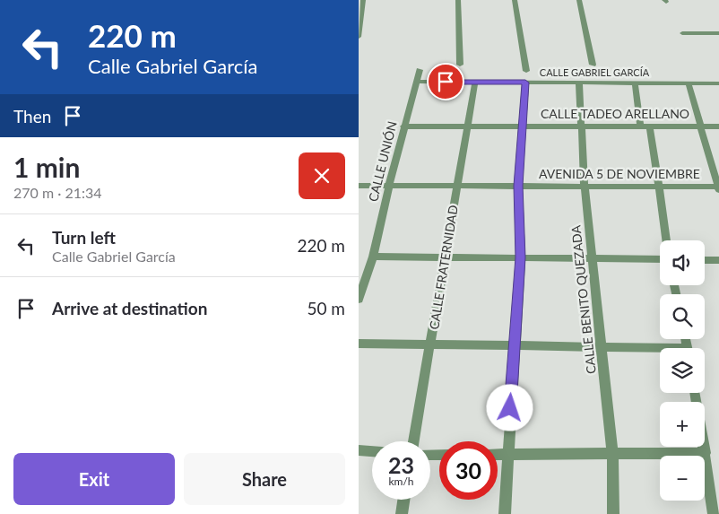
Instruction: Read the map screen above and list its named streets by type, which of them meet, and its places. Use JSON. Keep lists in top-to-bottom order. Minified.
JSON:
{"streets":{"street":["CALLE GABRIEL GARCÍA","CALLE TADEO ARELLANO","CALLE UNIÓN","AVENIDA 5 DE NOVIEMBRE","CALLE FRATERNIDAD","CALLE BENITO QUEZADA"]},"crossings":[["CALLE GABRIEL GARCÍA","CALLE UNIÓN"],["CALLE GABRIEL GARCÍA","CALLE FRATERNIDAD"],["CALLE GABRIEL GARCÍA","CALLE BENITO QUEZADA"],["CALLE TADEO ARELLANO","CALLE UNIÓN"],["CALLE TADEO ARELLANO","CALLE FRATERNIDAD"],["CALLE TADEO ARELLANO","CALLE BENITO QUEZADA"],["CALLE UNIÓN","AVENIDA 5 DE NOVIEMBRE"],["AVENIDA 5 DE NOVIEMBRE","CALLE FRATERNIDAD"],["AVENIDA 5 DE NOVIEMBRE","CALLE BENITO QUEZADA"]],"page":{"turn":["220 m","Calle Gabriel García"],"then":"Then","heading":["1 min","270 m · 21:34"],"list":[{"name":"Turn left","note":"Calle Gabriel García","value":"220 m"},{"name":"Arrive at destination","value":"50 m"}],"map_buttons":["+","−"],"speed":"23 km/h","limit":"30","buttons":["Exit","Share"]}}
